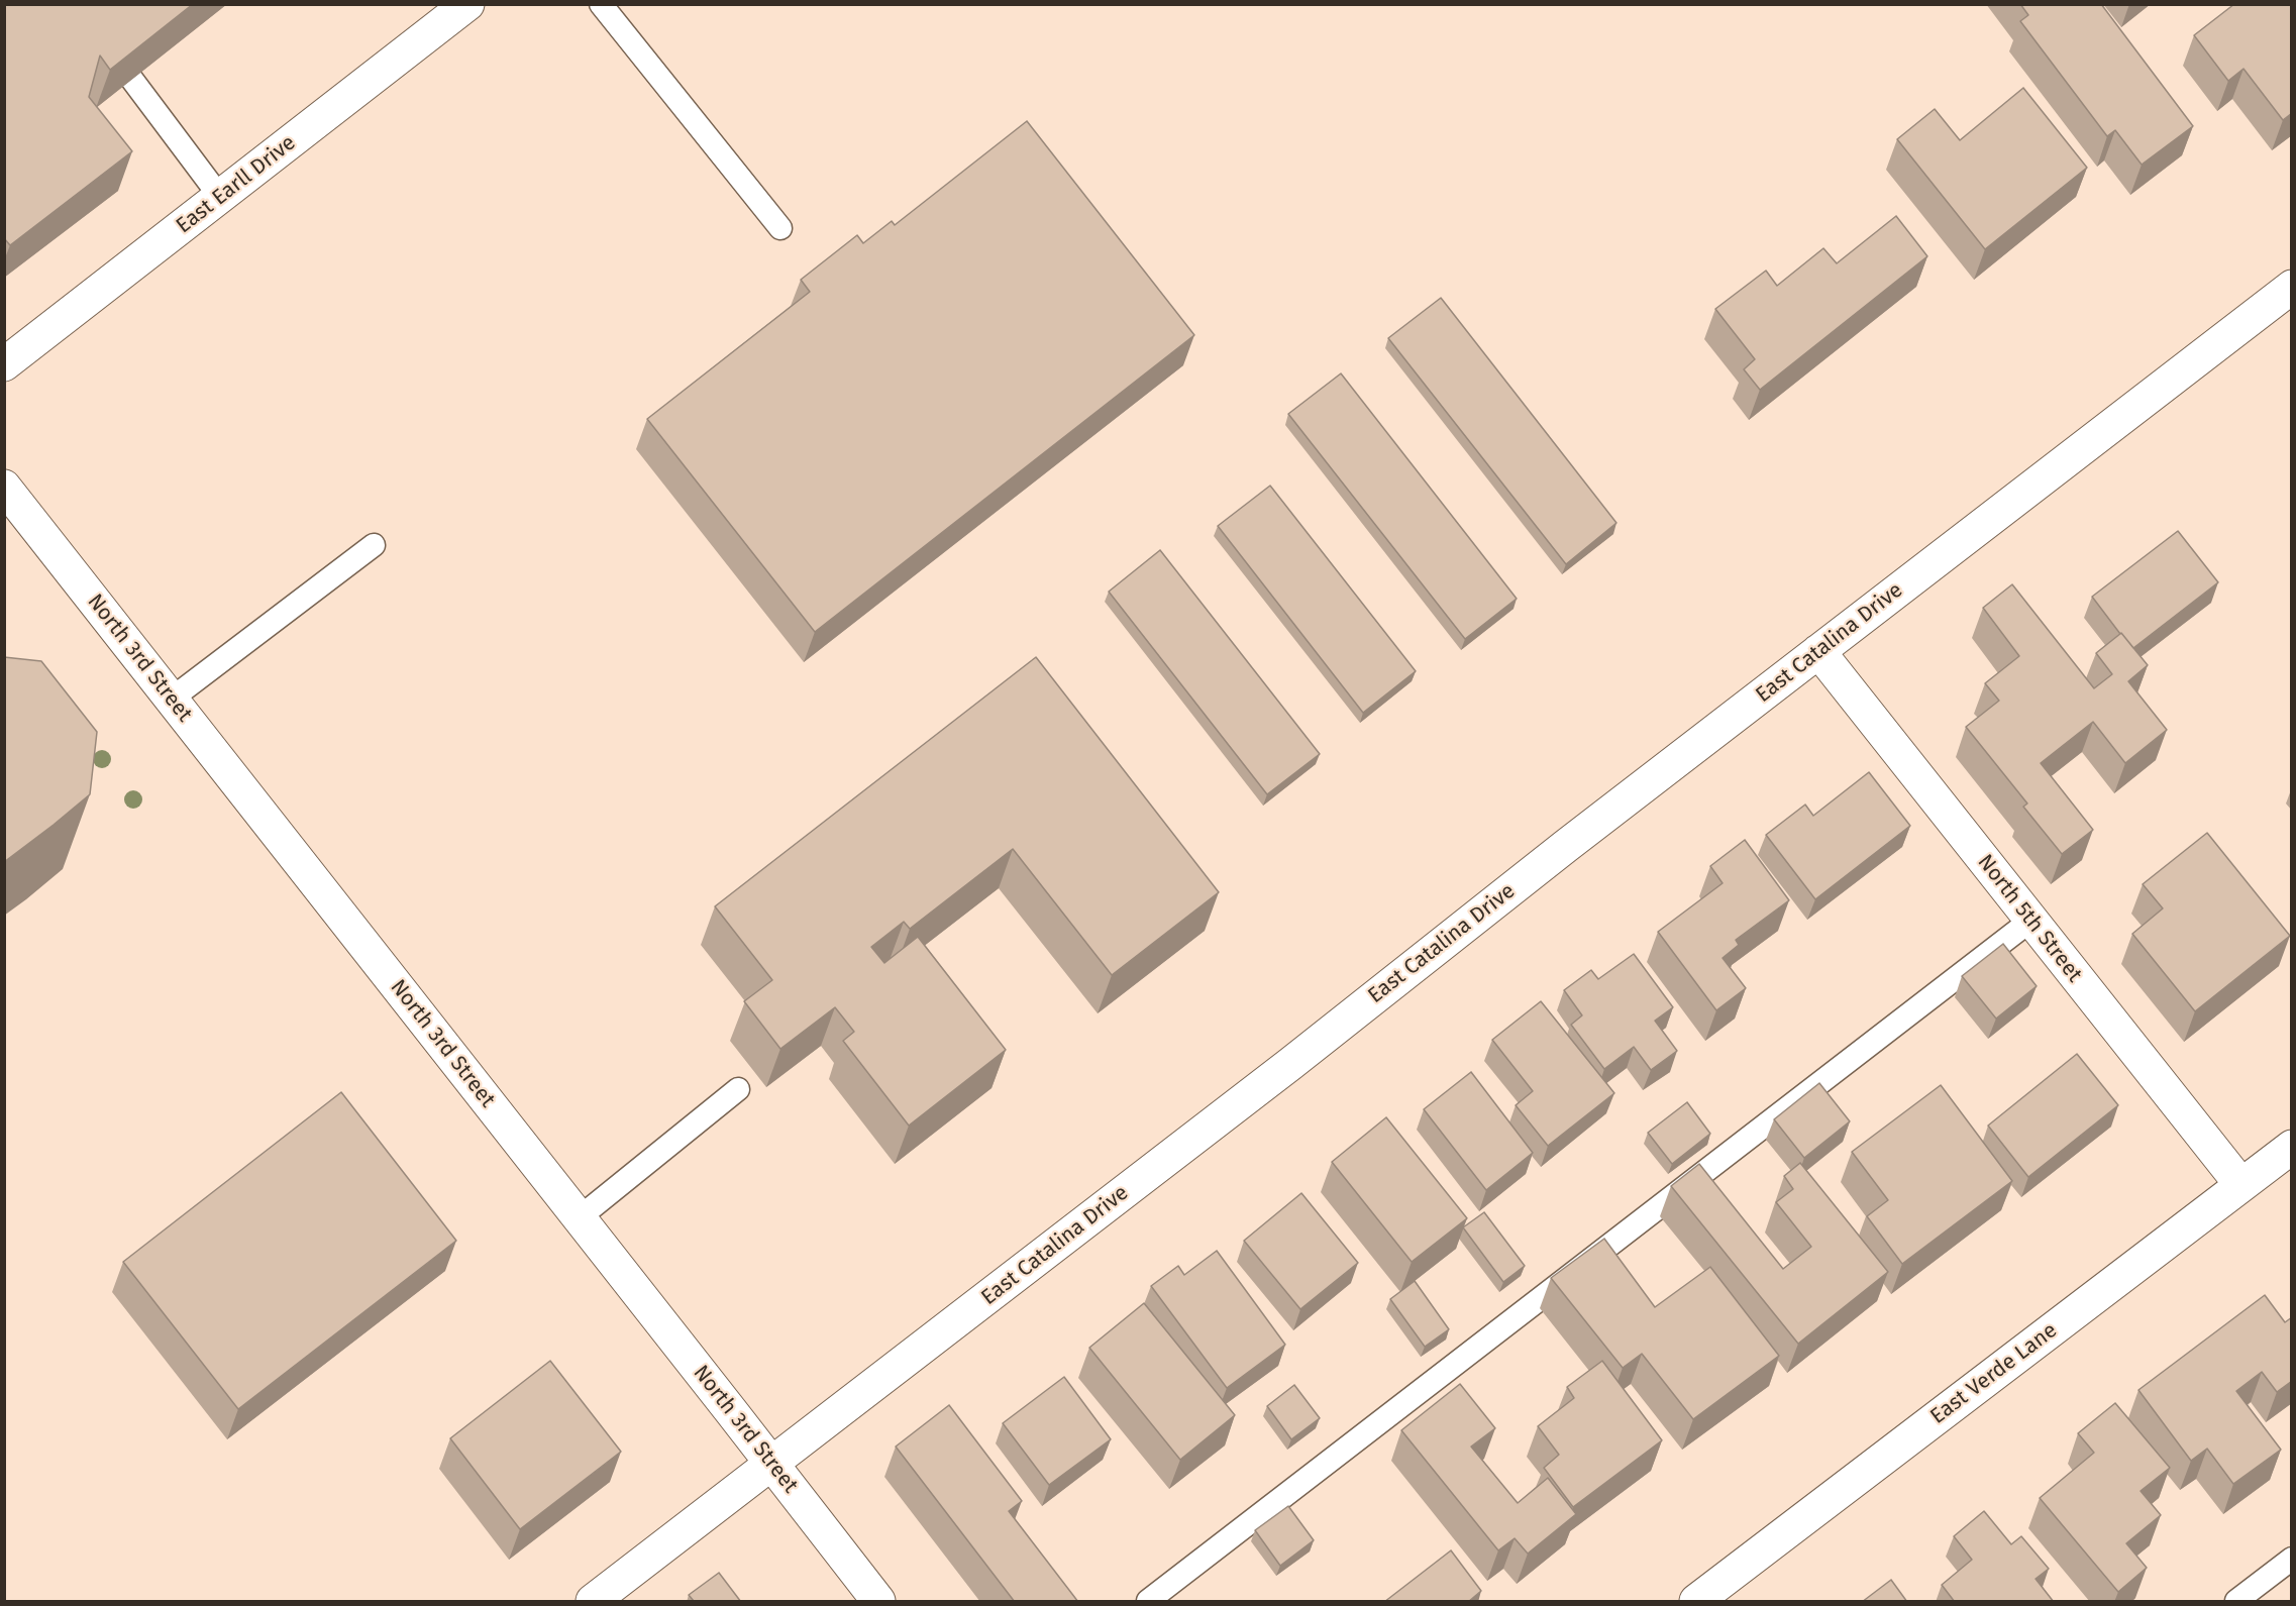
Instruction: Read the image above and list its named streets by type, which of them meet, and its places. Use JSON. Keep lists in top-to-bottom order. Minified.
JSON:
{"streets":{"street":["East Earll Drive","East Catalina Drive","North 3rd Street","North 5th Street","East Verde Lane"]},"crossings":[["East Catalina Drive","North 3rd Street"],["East Catalina Drive","North 5th Street"],["North 5th Street","East Verde Lane"]]}
